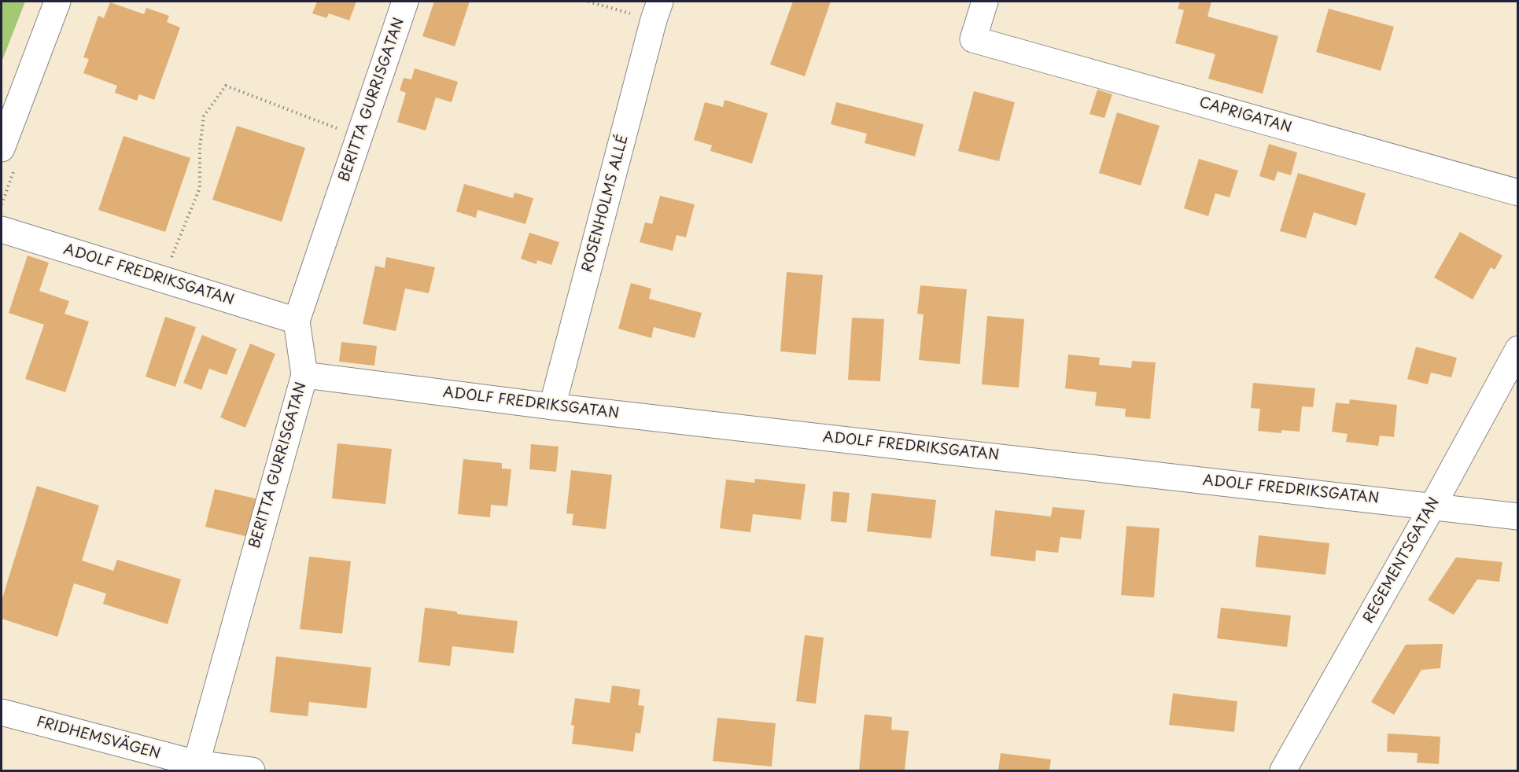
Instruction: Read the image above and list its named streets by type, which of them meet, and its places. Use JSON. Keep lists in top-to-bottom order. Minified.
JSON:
{"streets":{"street":["BERITTA GURRISGATAN","CAPRIGATAN","ROSENHOLMS ALLÉ","ADOLF FREDRIKSGATAN","REGEMENTSGATAN","FRIDHEMSVÄGEN"]},"crossings":[["BERITTA GURRISGATAN","ADOLF FREDRIKSGATAN"],["BERITTA GURRISGATAN","FRIDHEMSVÄGEN"],["ROSENHOLMS ALLÉ","ADOLF FREDRIKSGATAN"],["ADOLF FREDRIKSGATAN","REGEMENTSGATAN"]]}
